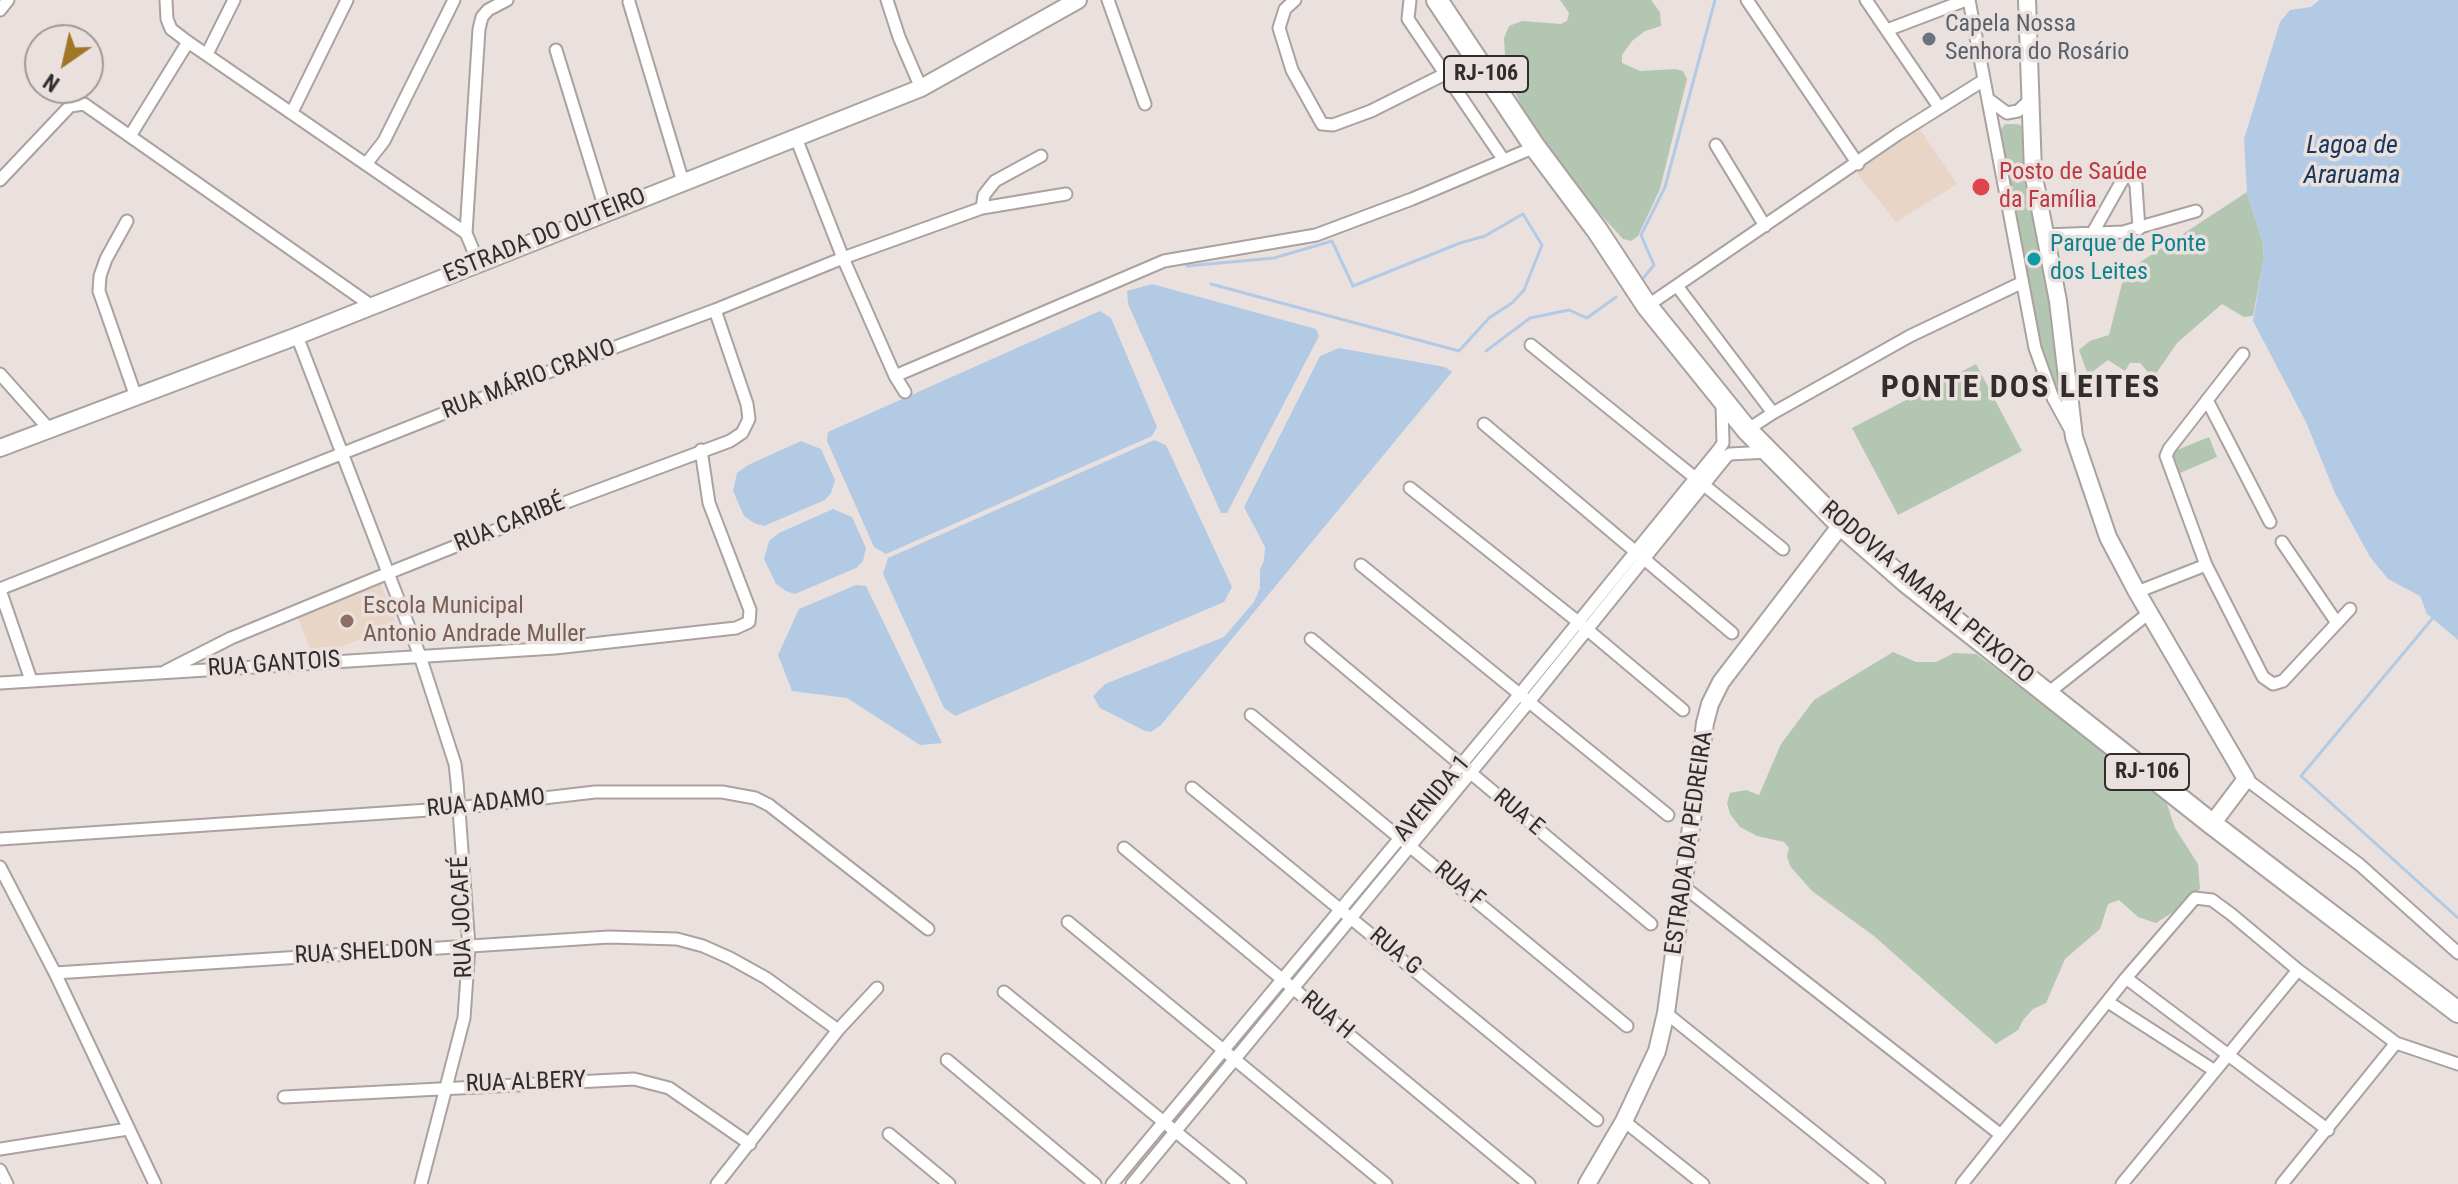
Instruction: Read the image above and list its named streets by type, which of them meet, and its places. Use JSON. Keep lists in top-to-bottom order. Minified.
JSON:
{"streets":{"highway":["RJ-106","RODOVIA AMARAL PEIXOTO"],"street":["ESTRADA DO OUTEIRO","RUA MÁRIO CRAVO","RUA CARIBÉ","RUA GANTOIS","AVENIDA 1","RUA ADAMO","RUA E","ESTRADA DA PEDREIRA","RUA F","RUA JOCAFÉ","RUA G","RUA SHELDON","RUA H","RUA ALBERY"]},"crossings":[["ESTRADA DO OUTEIRO","RUA JOCAFÉ"],["RUA MÁRIO CRAVO","RUA CARIBÉ"],["RUA MÁRIO CRAVO","RUA JOCAFÉ"],["RUA CARIBÉ","RUA GANTOIS"],["RUA CARIBÉ","RUA JOCAFÉ"],["RODOVIA AMARAL PEIXOTO","AVENIDA 1"],["RODOVIA AMARAL PEIXOTO","ESTRADA DA PEDREIRA"],["RUA GANTOIS","RUA JOCAFÉ"],["AVENIDA 1","RUA E"],["AVENIDA 1","RUA F"],["AVENIDA 1","RUA G"],["AVENIDA 1","RUA H"],["RUA ADAMO","RUA JOCAFÉ"],["RUA JOCAFÉ","RUA SHELDON"],["RUA JOCAFÉ","RUA ALBERY"]],"districts":["PONTE DOS LEITES"],"water":["Lagoa de Araruama"],"places":["Capela Nossa Senhora do Rosário","Posto de Saúde da Família","Parque de Ponte dos Leites","Escola Municipal Antonio Andrade Muller"],"north":"bottom left"}
